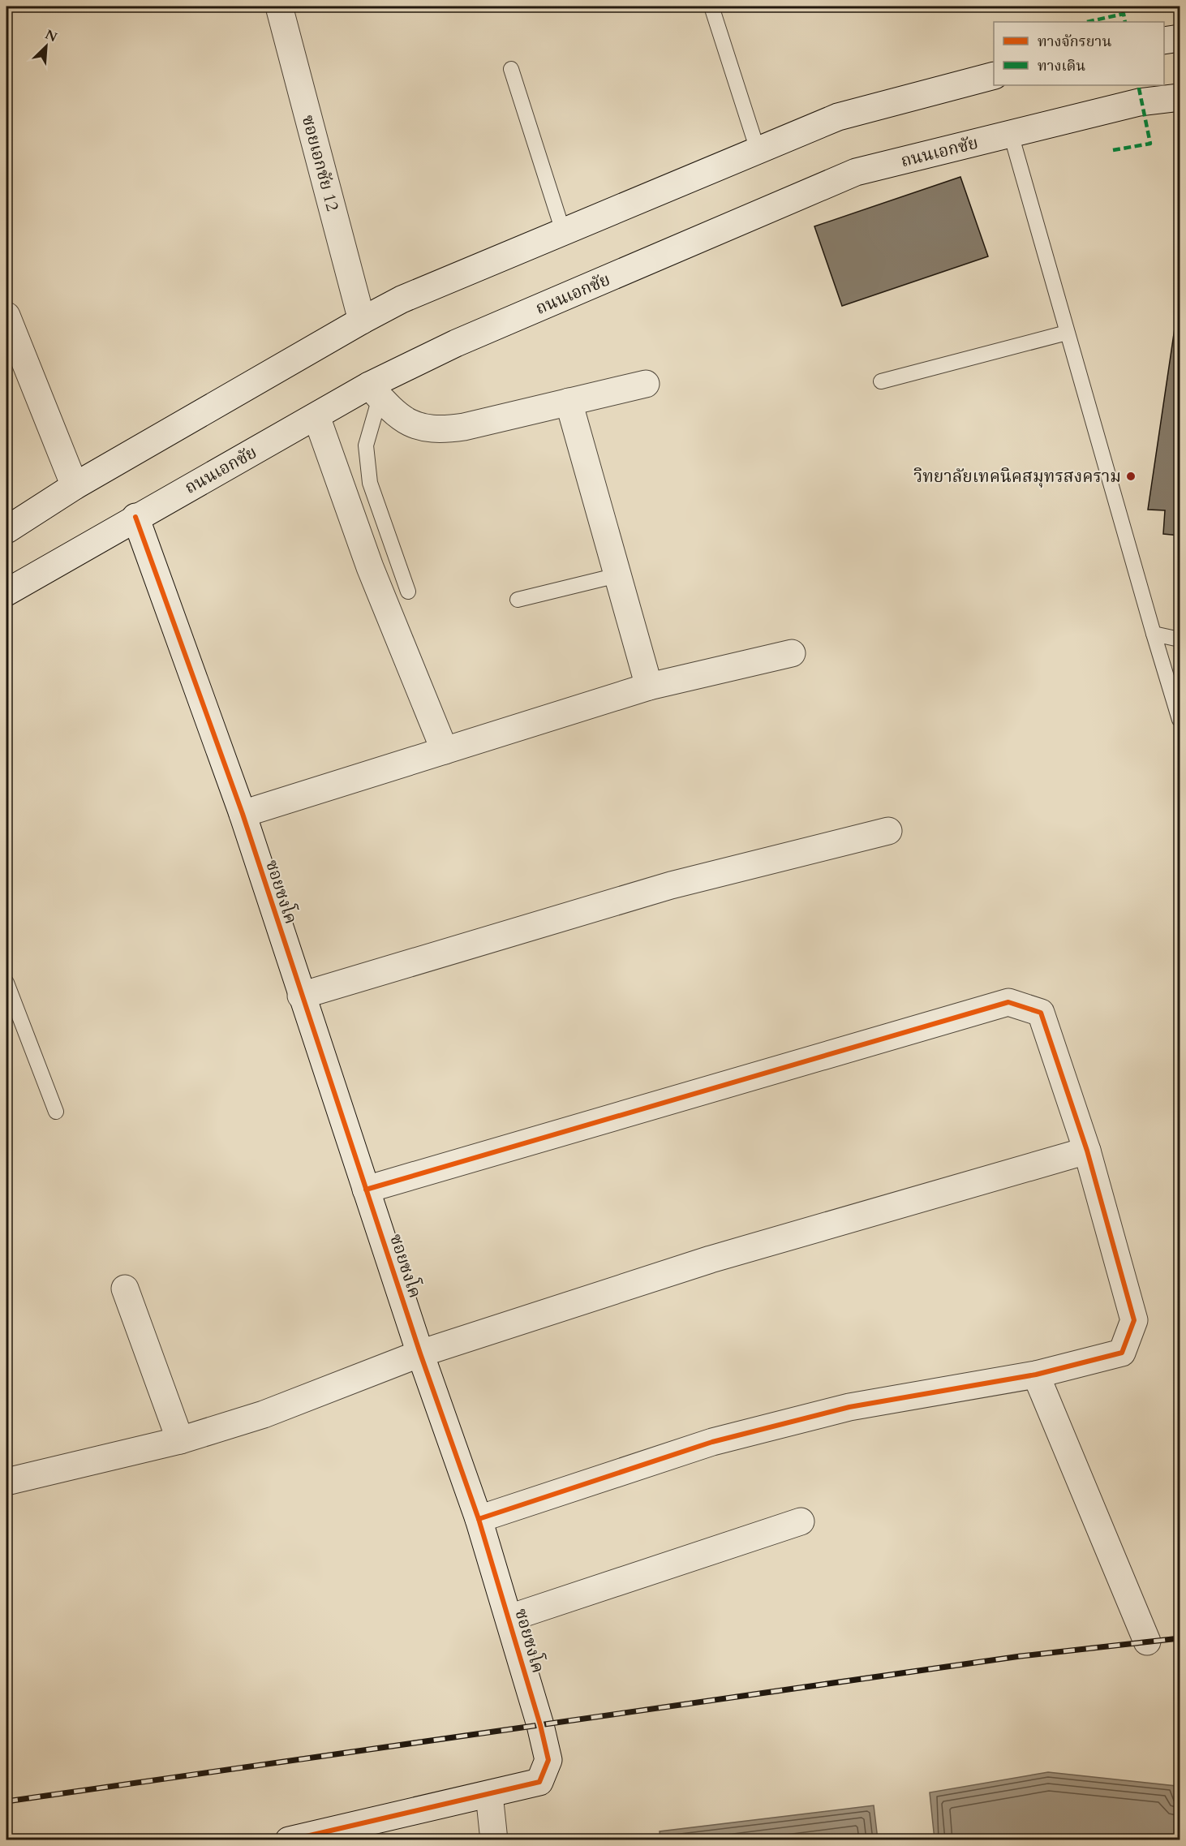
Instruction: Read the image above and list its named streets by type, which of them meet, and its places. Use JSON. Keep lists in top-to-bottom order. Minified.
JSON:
{"streets":{"street":["ถนนเอกชัย","ซอยเอกชัย 12","ซอยชงโค"]},"crossings":[["ถนนเอกชัย","ซอยชงโค"]],"places":["วิทยาลัยเทคนิคสมุทรสงคราม"],"legend":["ทางจักรยาน","ทางเดิน"],"north":"top right"}
